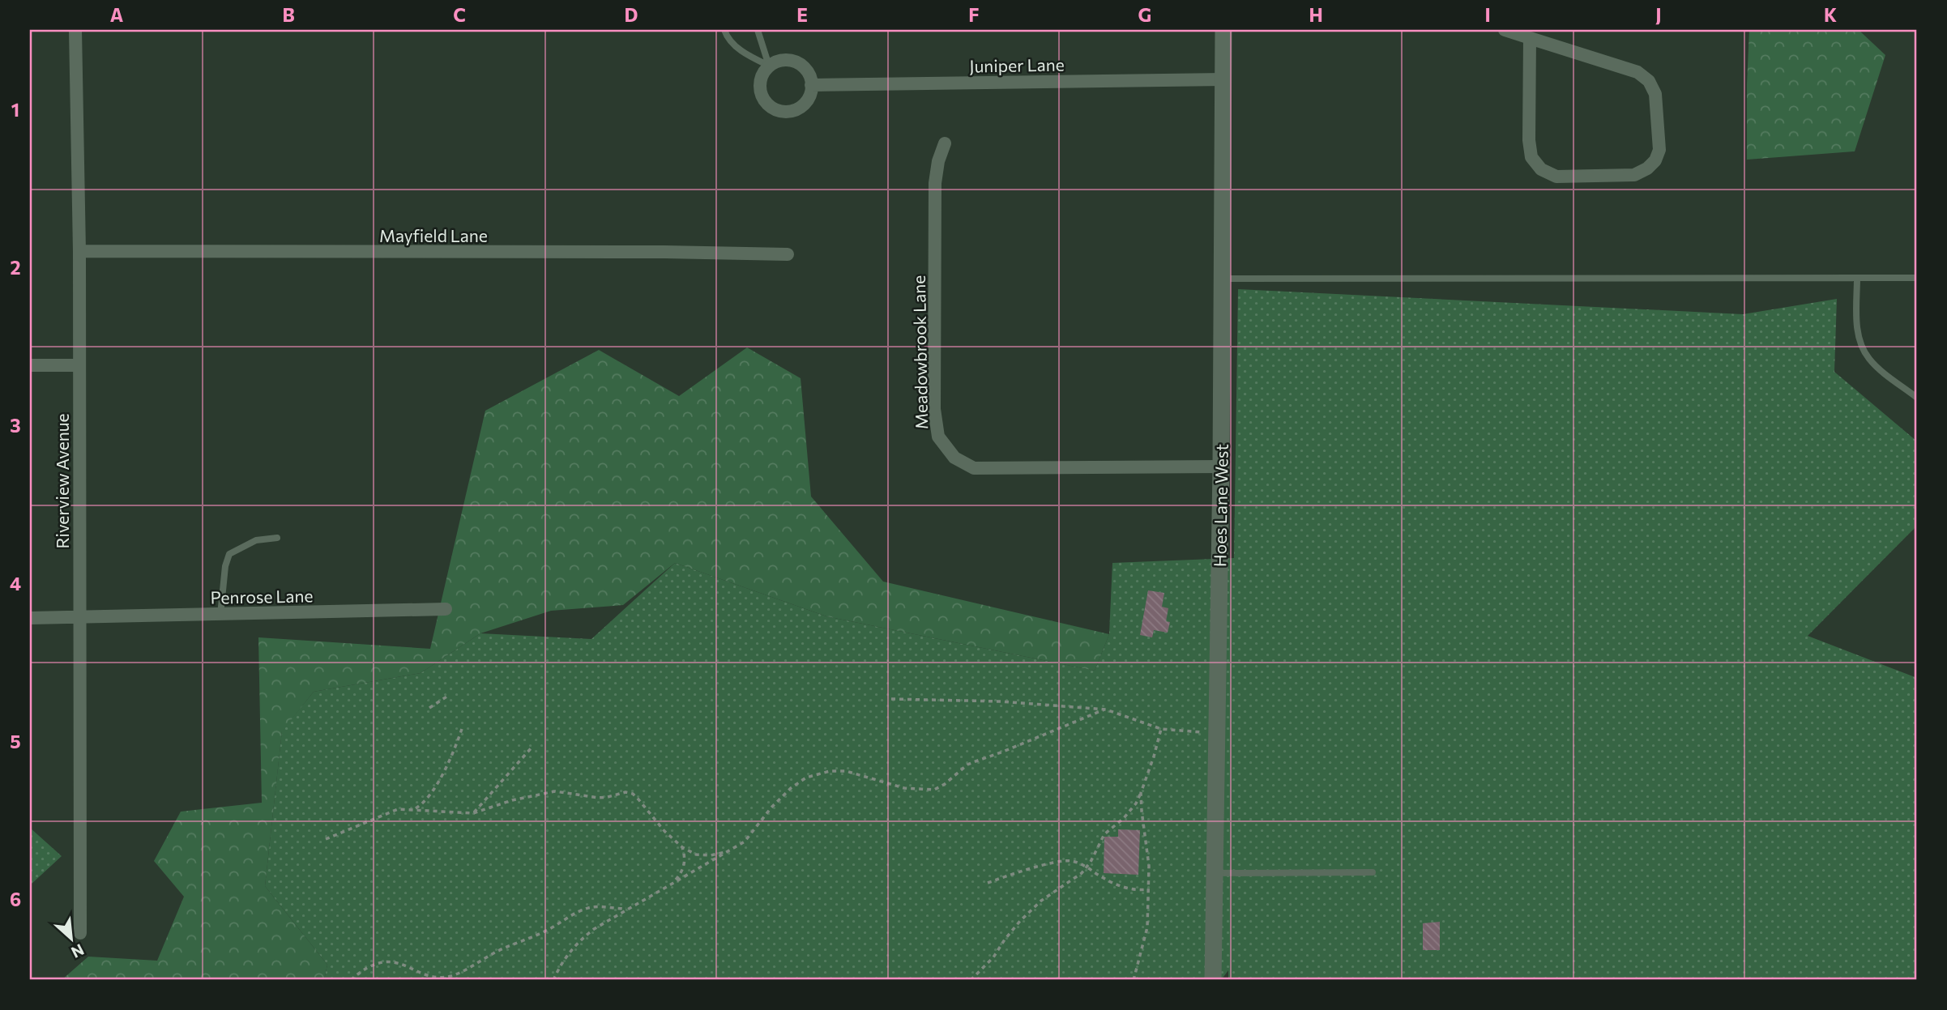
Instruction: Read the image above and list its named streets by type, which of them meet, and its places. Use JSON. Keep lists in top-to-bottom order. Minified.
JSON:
{"streets":{"street":["Juniper Lane","Mayfield Lane","Meadowbrook Lane","Riverview Avenue","Hoes Lane West","Penrose Lane"]},"crossings":[["Juniper Lane","Hoes Lane West"],["Mayfield Lane","Riverview Avenue"],["Meadowbrook Lane","Hoes Lane West"],["Riverview Avenue","Penrose Lane"]],"north":"bottom right","grid":{"columns":["A","B","C","D","E","F","G","H","I","J","K"],"rows":["1","2","3","4","5","6"]}}
